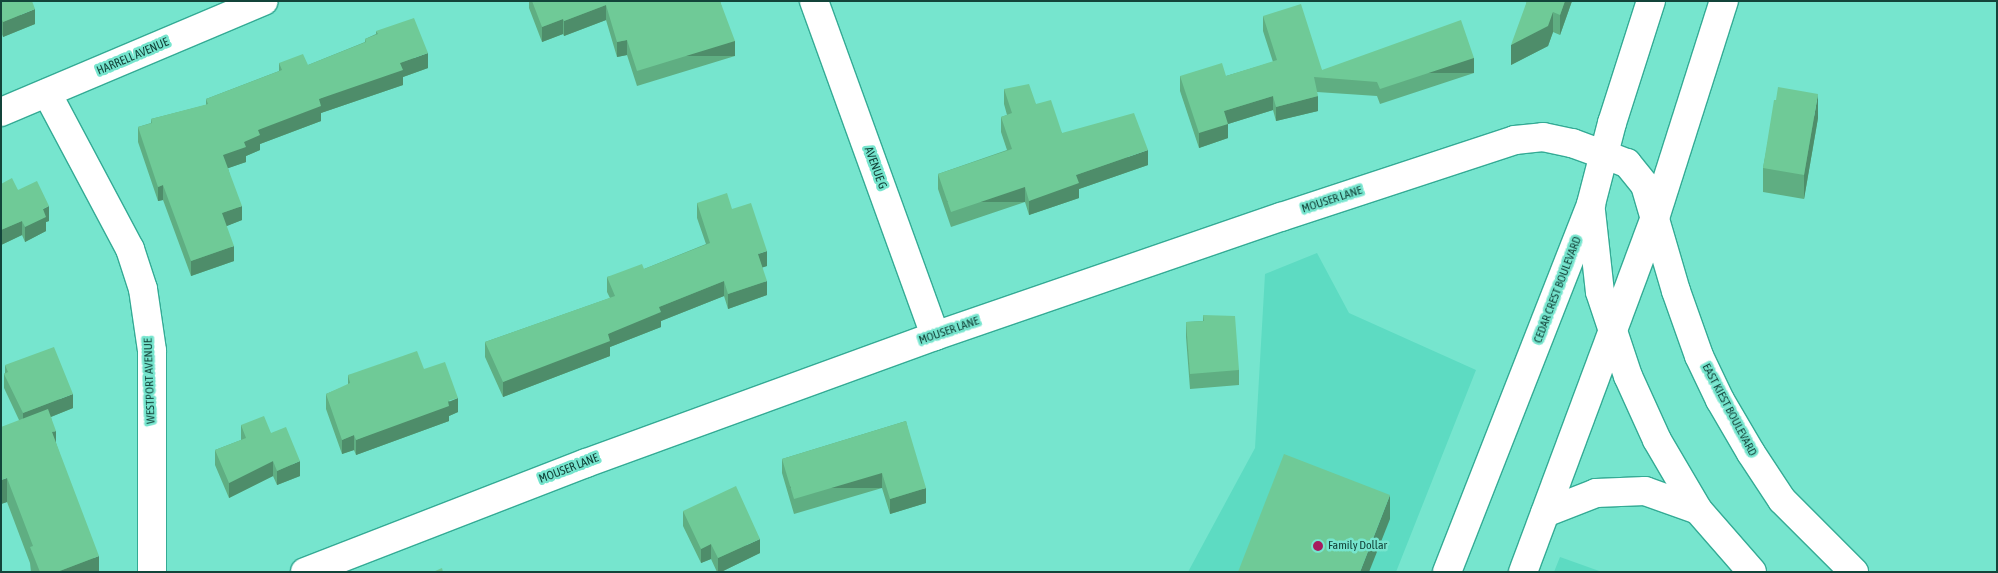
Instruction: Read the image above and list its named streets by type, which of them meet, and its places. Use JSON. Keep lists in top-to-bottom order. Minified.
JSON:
{"streets":{"street":["HARRELL AVENUE","AVENUE G","MOUSER LANE","CEDAR CREST BOULEVARD","WESTPORT AVENUE","EAST KIEST BOULEVARD"]},"crossings":[["HARRELL AVENUE","WESTPORT AVENUE"],["AVENUE G","MOUSER LANE"],["MOUSER LANE","CEDAR CREST BOULEVARD"],["MOUSER LANE","EAST KIEST BOULEVARD"]],"places":["Family Dollar"]}
